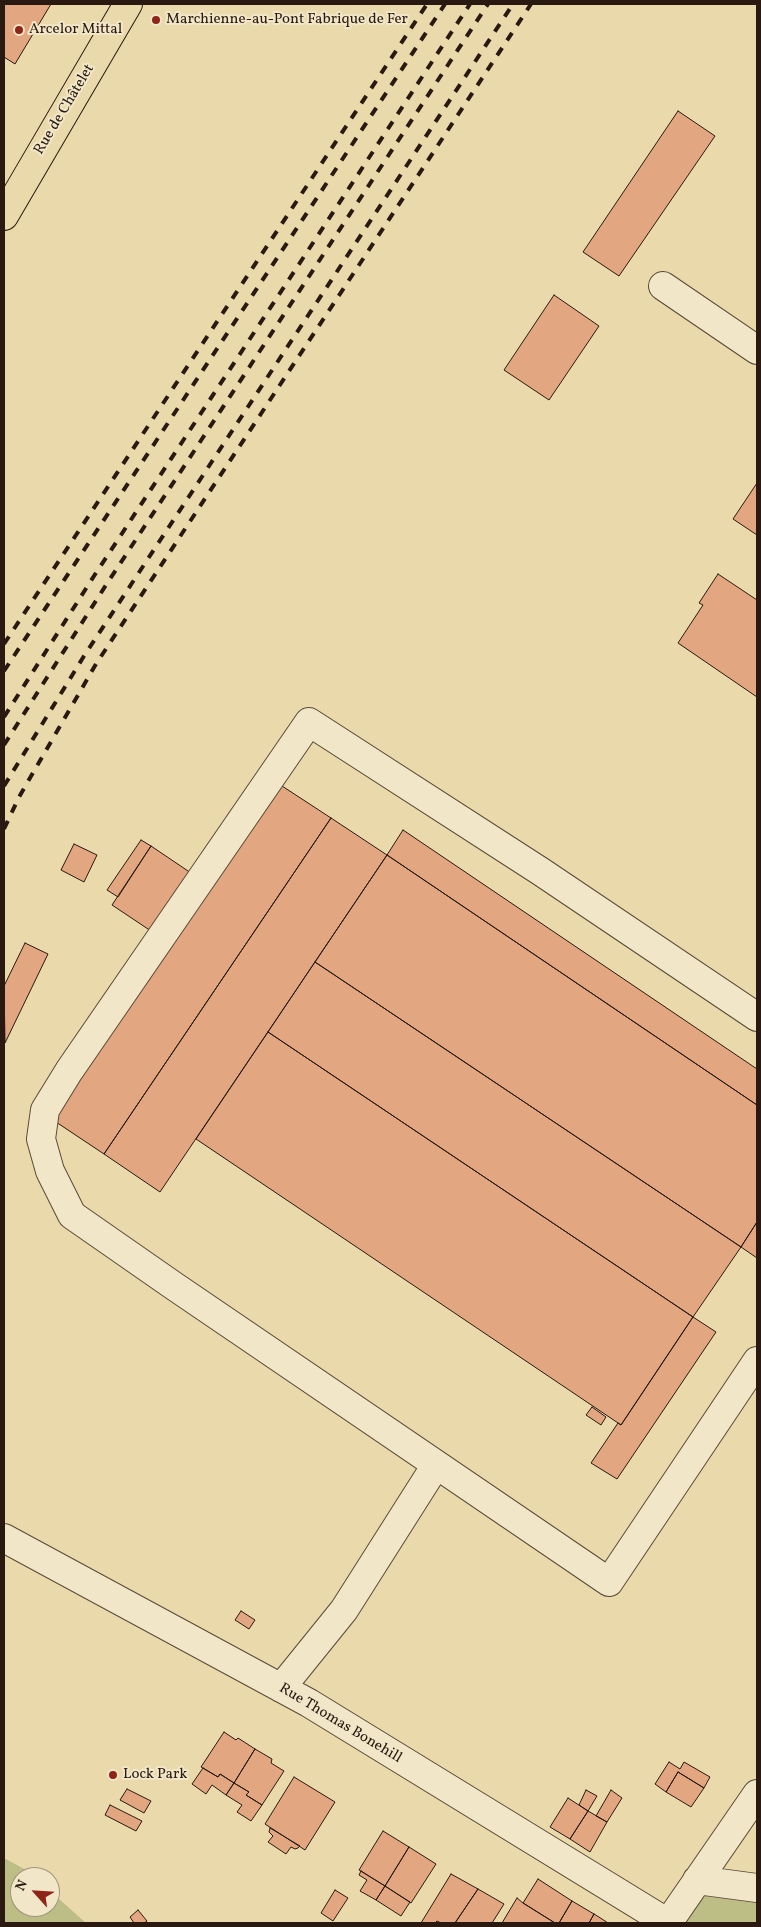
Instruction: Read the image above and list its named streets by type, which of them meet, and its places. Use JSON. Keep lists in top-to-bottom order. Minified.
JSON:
{"streets":{"main road":["Rue de Châtelet"],"street":["Rue Thomas Bonehill"]},"places":["Marchienne-au-Pont Fabrique de Fer","Arcelor Mittal","Lock Park"],"north":"top left"}
